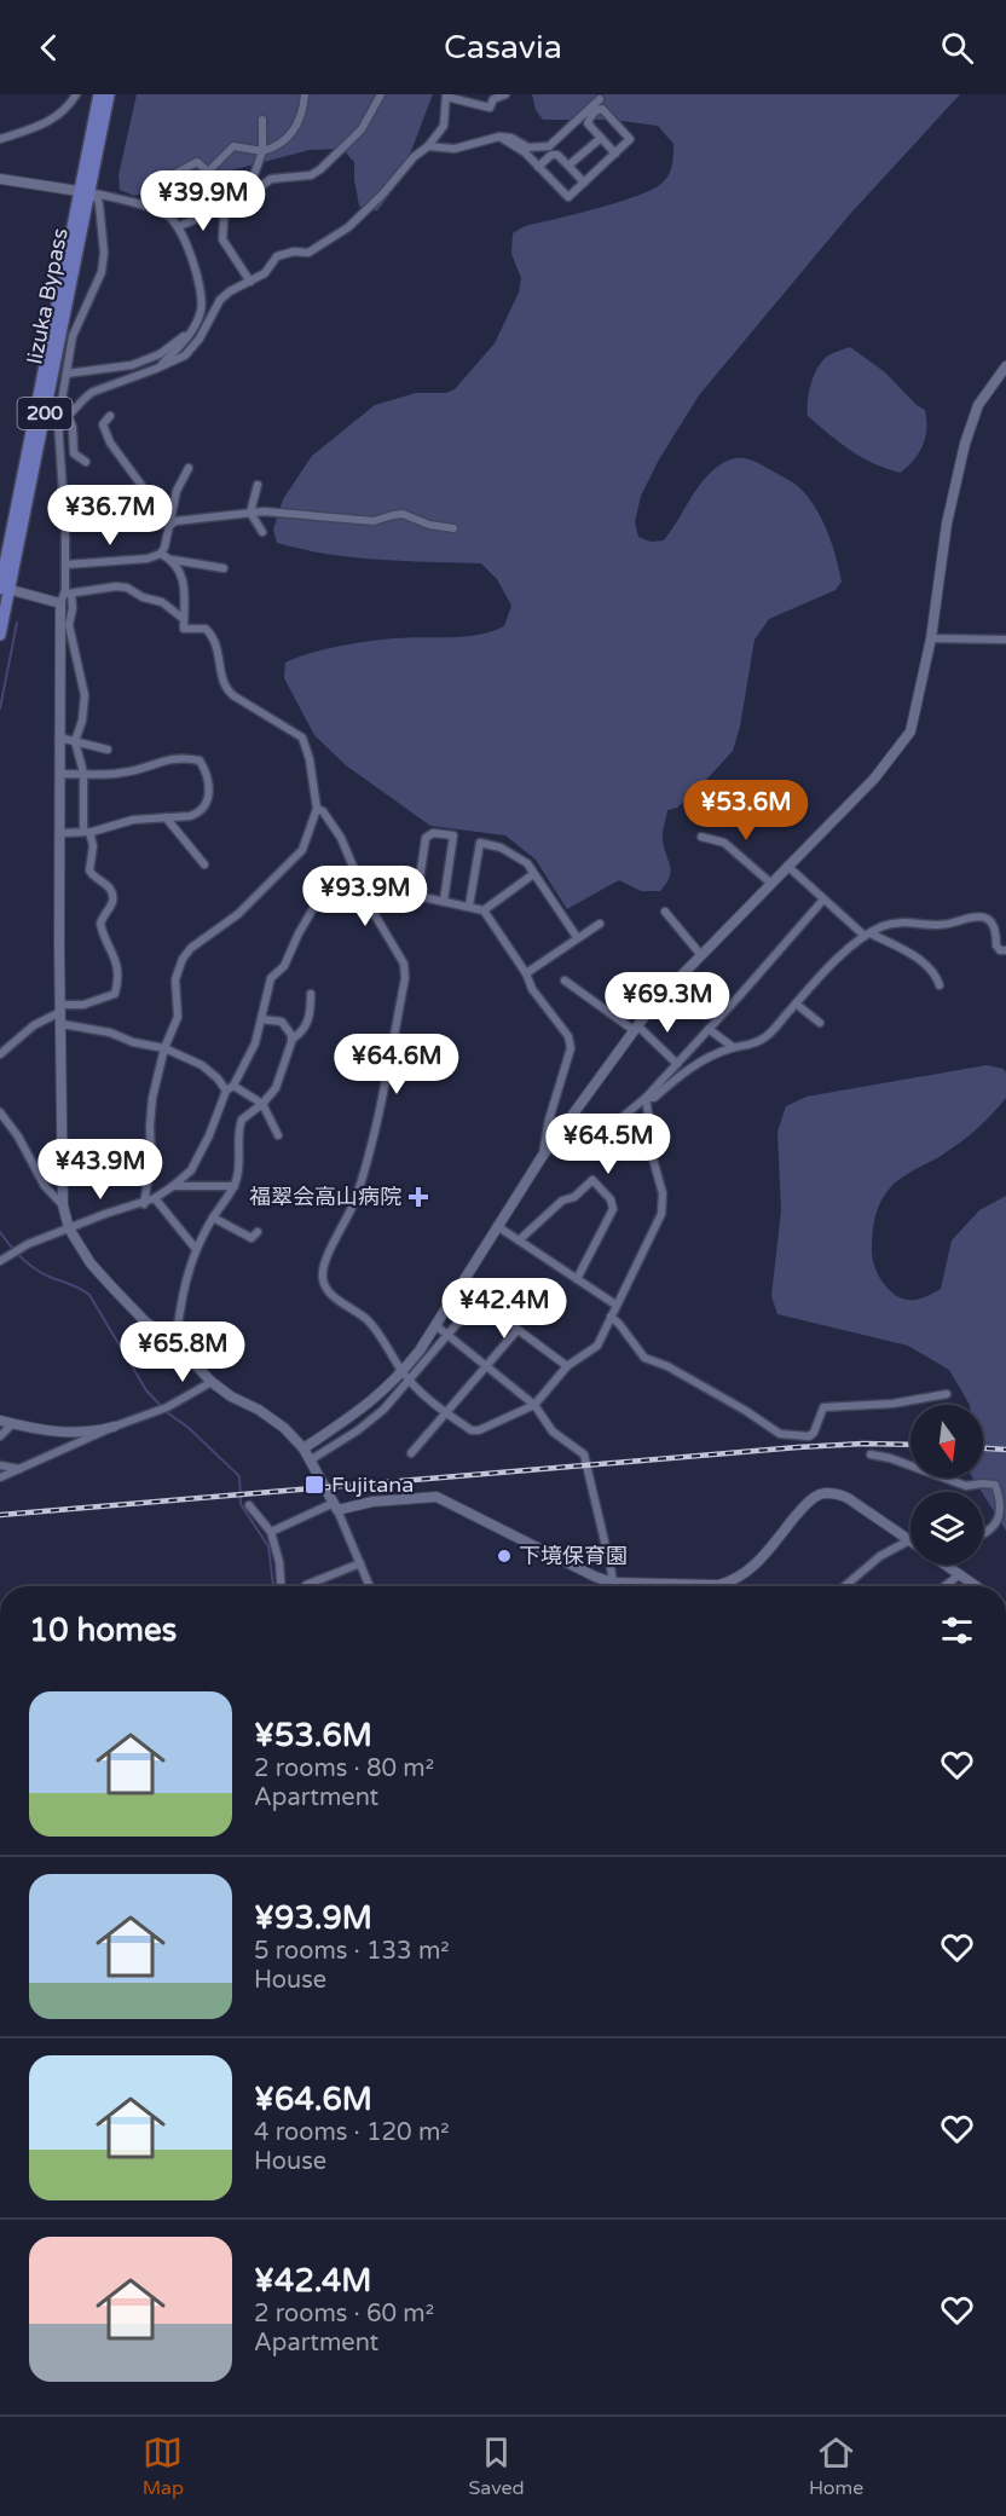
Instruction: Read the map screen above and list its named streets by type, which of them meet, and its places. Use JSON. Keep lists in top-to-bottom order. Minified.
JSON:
{"streets":{"highway":["200"]},"places":{"health":["福翠会高山病院"],"transit":["Fujitana"],"other":["下境保育園"]},"north":"bottom","page":{"header":"Casavia","price":["¥39.9M","¥36.7M","¥53.6M","¥93.9M","¥69.3M","¥64.6M","¥64.5M","¥43.9M","¥42.4M","¥65.8M"],"heading":"10 homes","list":[{"name":"¥53.6M","note":"2 rooms · 80 m² · Apartment"},{"name":"¥93.9M","note":"5 rooms · 133 m² · House"},{"name":"¥64.6M","note":"4 rooms · 120 m² · House"},{"name":"¥42.4M","note":"2 rooms · 60 m² · Apartment"}],"tabs":["Map","Saved","Home"]}}
